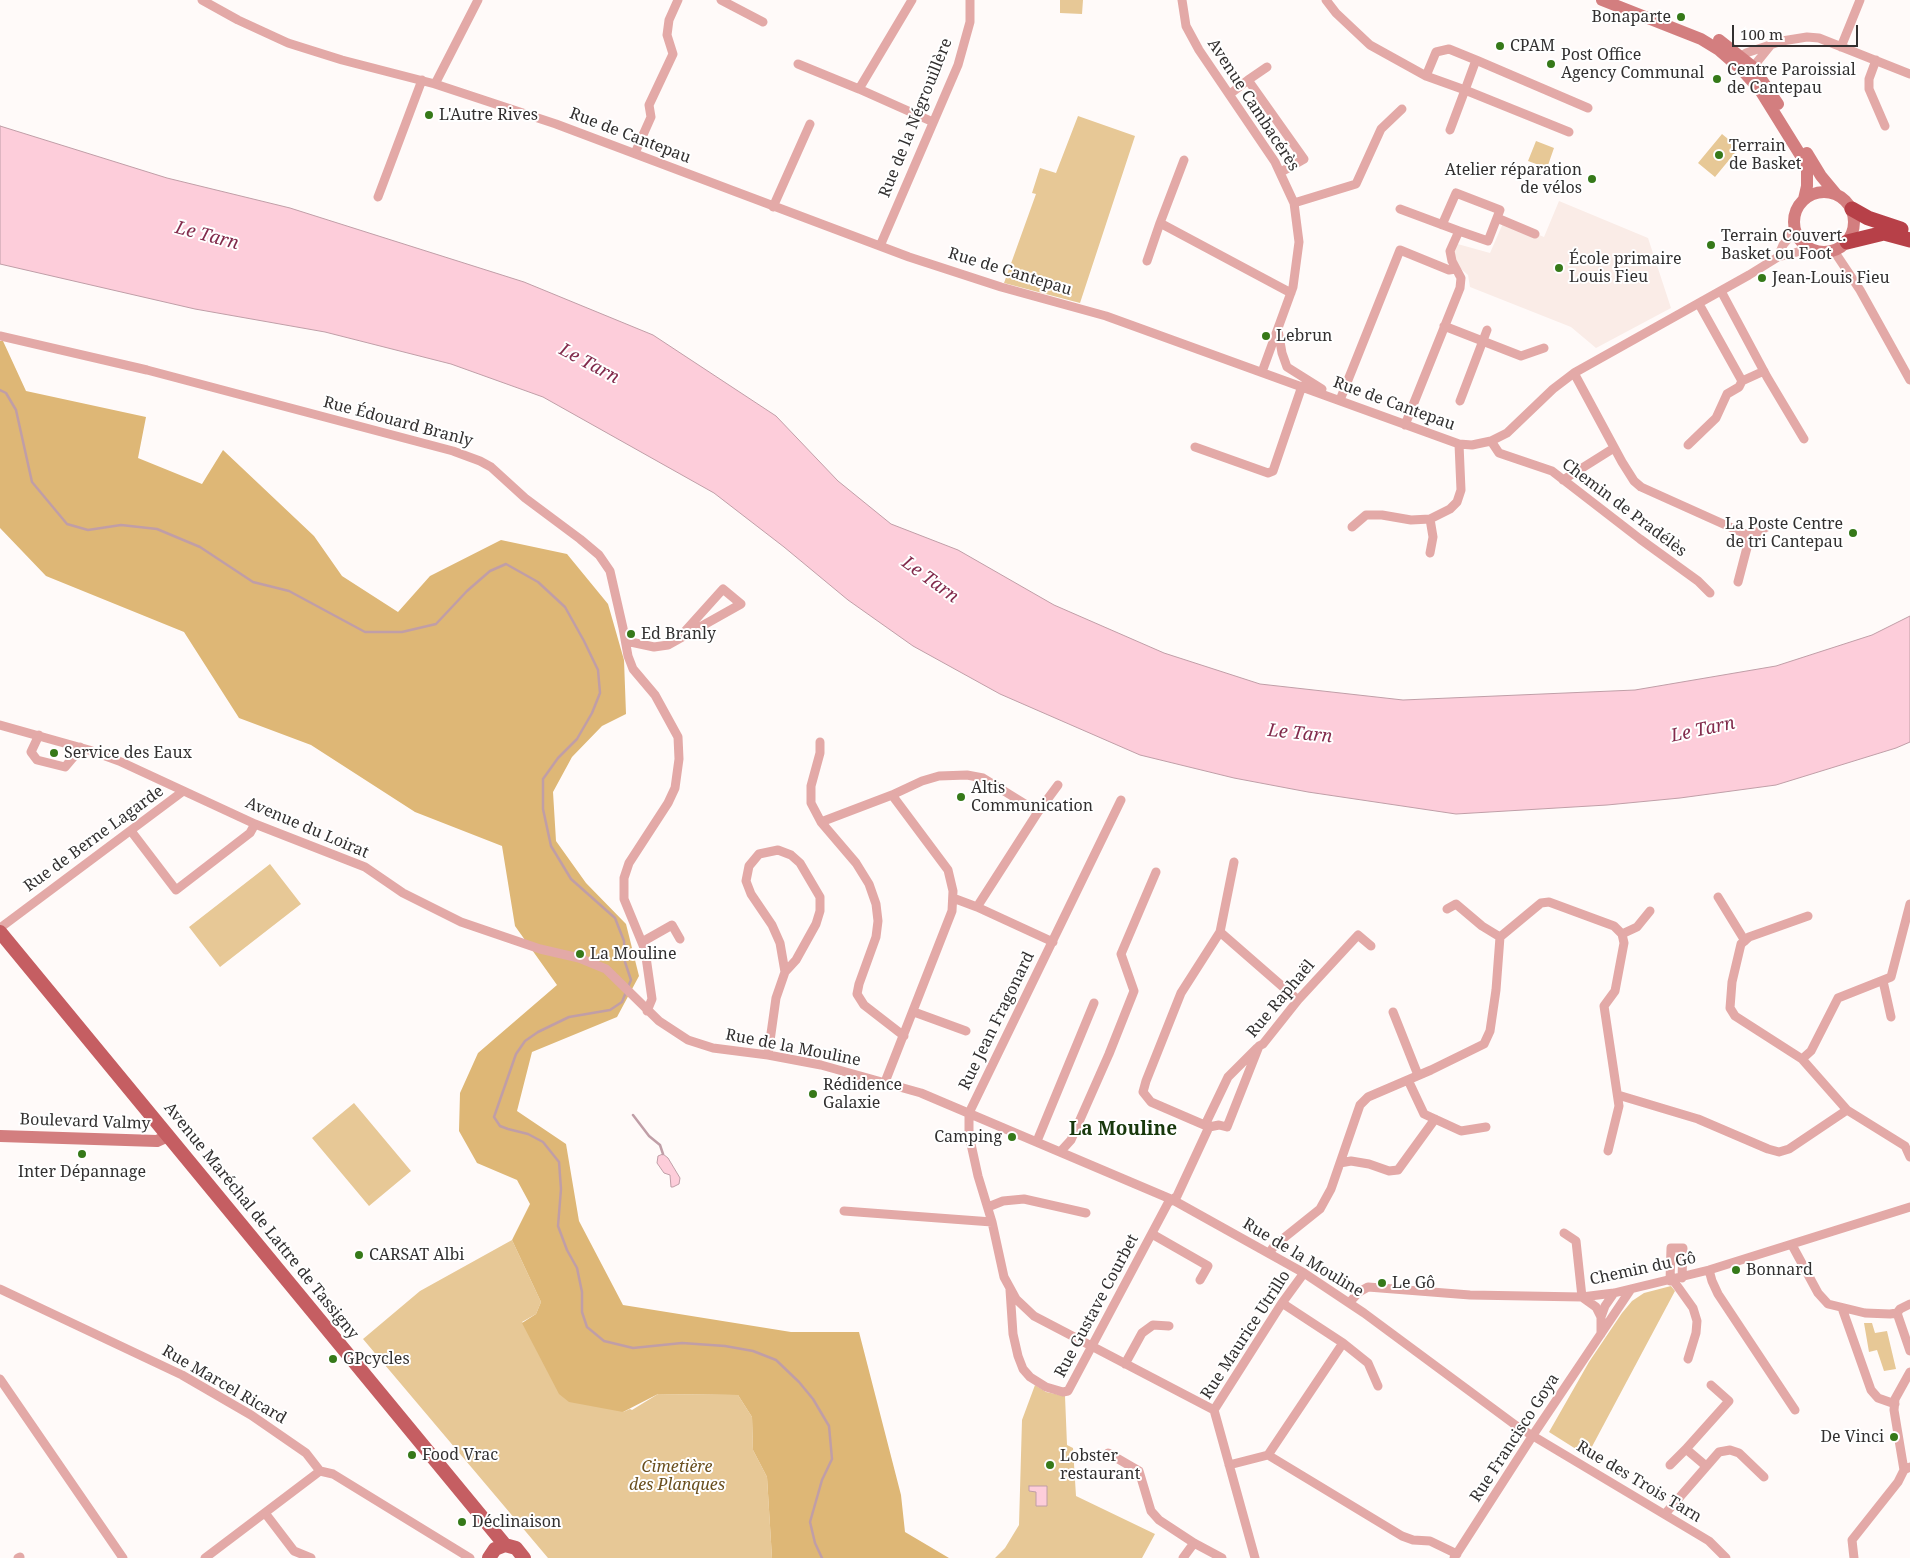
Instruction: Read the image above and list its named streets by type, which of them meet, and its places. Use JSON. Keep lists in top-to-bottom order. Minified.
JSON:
{"streets":{"main road":["Boulevard Valmy","Avenue Maréchal de Lattre de Tassigny"],"street":["Avenue Cambacérès","Rue de la Négrouillère","Rue de Cantepau","Rue Édouard Branly","Chemin de Pradélès","Avenue du Loirat","Rue de Berne Lagarde","Rue Raphaël","Rue Jean Fragonard","Rue de la Mouline","Chemin du Gô","Rue Gustave Courbet","Rue Maurice Utrillo","Rue Marcel Ricard","Rue Francisco Goya","Rue des Trois Tarn"]},"crossings":[["Avenue Cambacérès","Rue de Cantepau"],["Rue de la Négrouillère","Rue de Cantepau"],["Rue de Cantepau","Chemin de Pradélès"],["Rue Édouard Branly","Rue de la Mouline"],["Avenue du Loirat","Rue de Berne Lagarde"],["Avenue du Loirat","Rue de la Mouline"],["Rue Jean Fragonard","Rue de la Mouline"],["Rue de la Mouline","Chemin du Gô"],["Rue de la Mouline","Rue Gustave Courbet"],["Rue de la Mouline","Rue Maurice Utrillo"],["Rue de la Mouline","Rue Francisco Goya"],["Rue de la Mouline","Rue des Trois Tarn"],["Boulevard Valmy","Avenue Maréchal de Lattre de Tassigny"],["Chemin du Gô","Rue Francisco Goya"],["Rue Francisco Goya","Rue des Trois Tarn"]],"districts":["La Mouline"],"water":["Le Tarn"],"parks":["Cimetière des Planques"],"places":["Bonaparte","CPAM","Post Office Agency Communal","Centre Paroissial de Cantepau","L'Autre Rives","Terrain de Basket","Atelier réparation de vélos","Terrain Couvert. Basket ou Foot","École primaire Louis Fieu","Jean-Louis Fieu","Lebrun","La Poste Centre de tri Cantepau","Ed Branly","Service des Eaux","Altis Communication","La Mouline","Rédidence Galaxie","Camping","Inter Dépannage","CARSAT Albi","Bonnard","Le Gô","GPcycles","De Vinci","Food Vrac","Lobster restaurant","Déclinaison"],"scale_bar":"100 m"}
